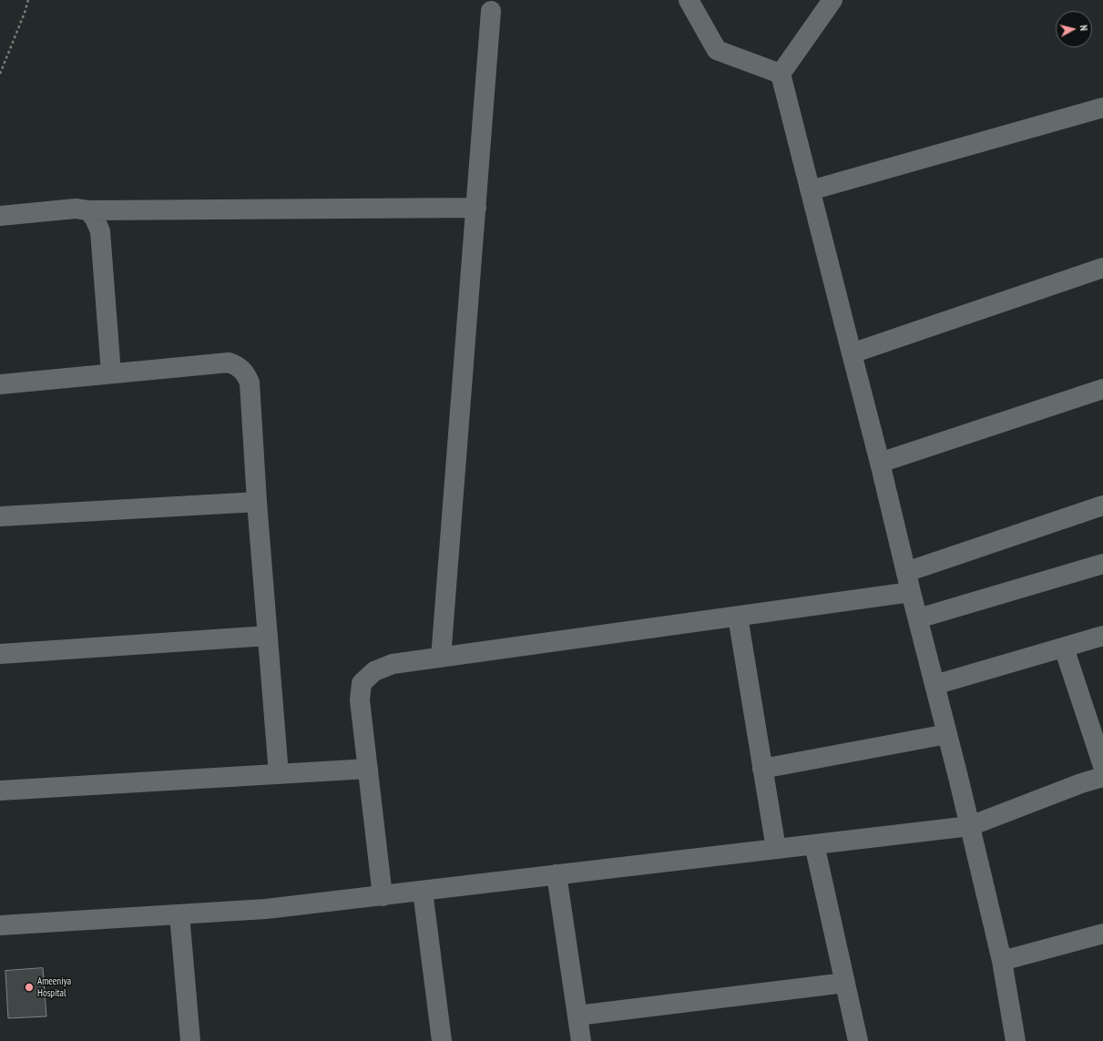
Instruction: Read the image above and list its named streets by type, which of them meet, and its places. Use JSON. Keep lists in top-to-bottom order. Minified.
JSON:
{"places":["Ameeniya Hospital"],"north":"right"}
